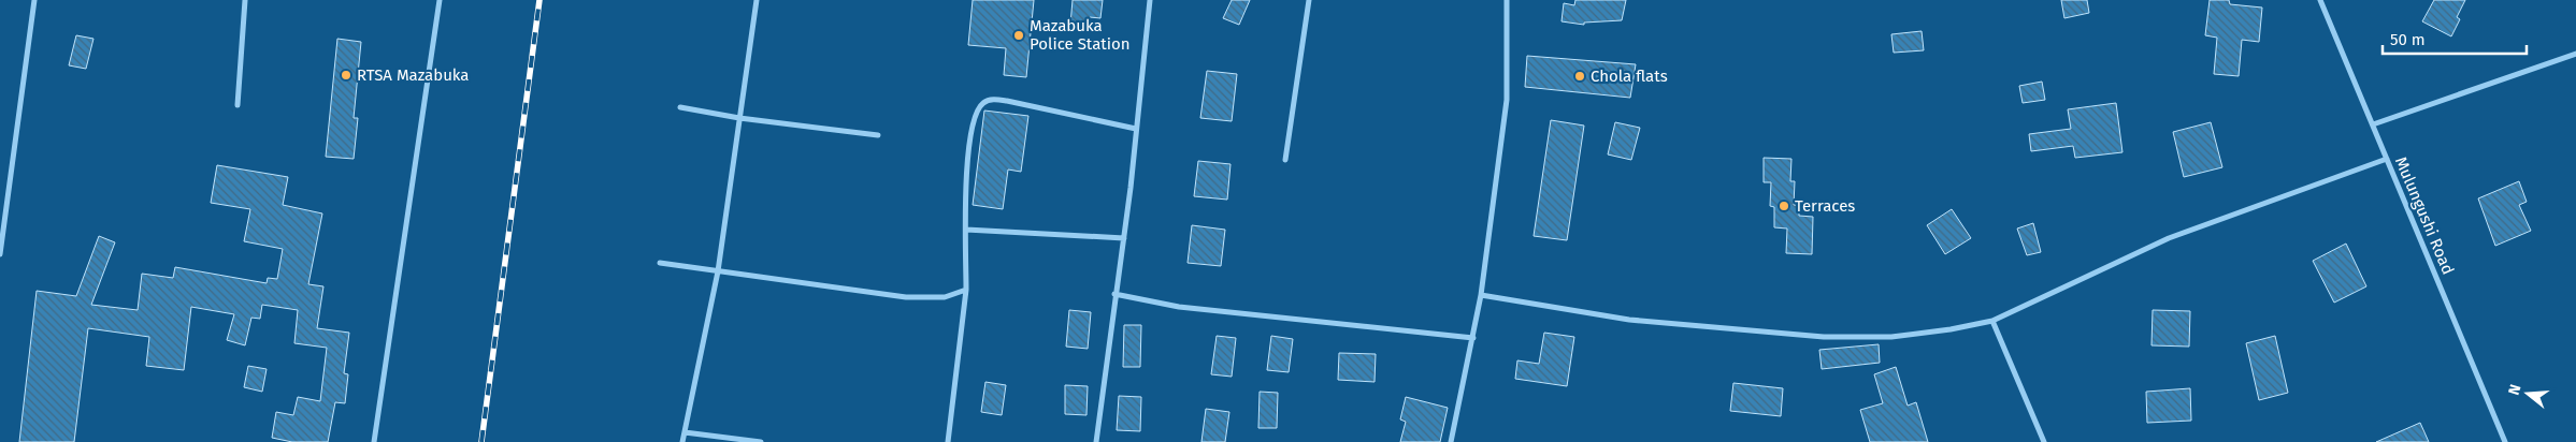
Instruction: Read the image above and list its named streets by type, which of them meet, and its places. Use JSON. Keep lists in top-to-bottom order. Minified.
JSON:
{"streets":{"street":["Mulungushi Road"]},"places":["Mazabuka Police Station","RTSA Mazabuka","Chola flats","Terraces"],"scale_bar":"50 m","north":"left"}
